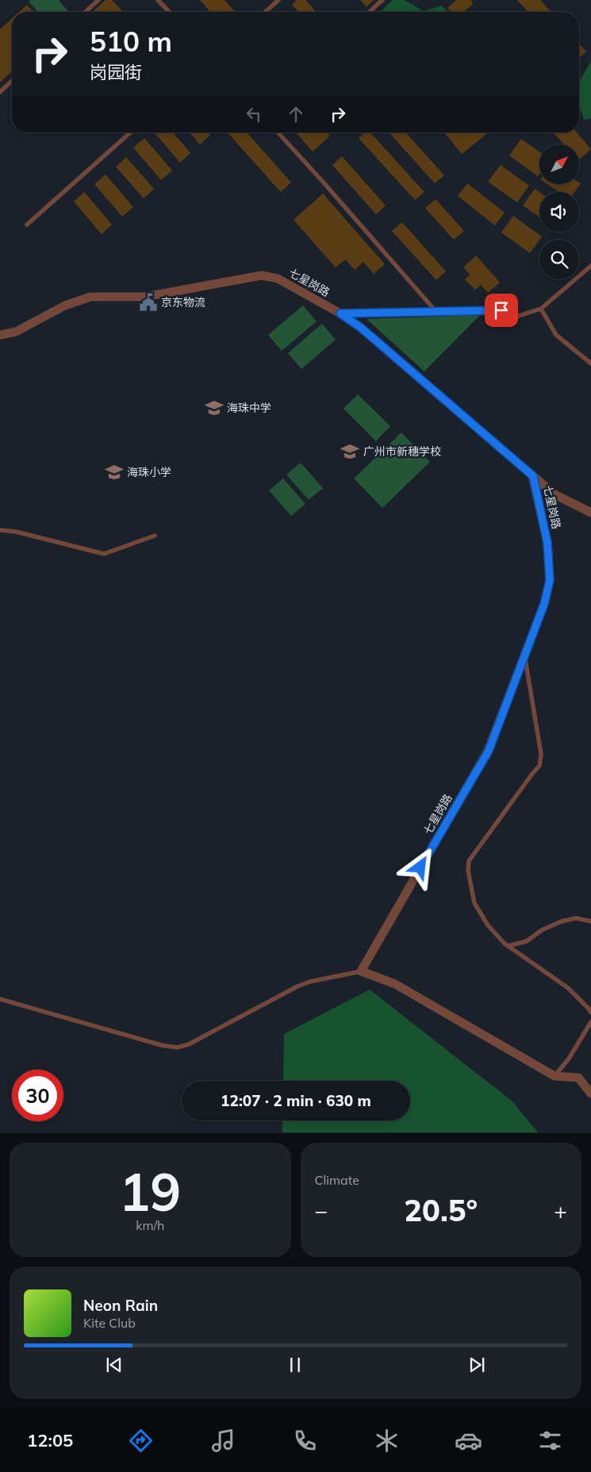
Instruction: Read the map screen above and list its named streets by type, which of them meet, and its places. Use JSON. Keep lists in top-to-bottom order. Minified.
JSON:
{"streets":{"street":["七星岗路"]},"places":{"public building":["京东物流"],"school or university":["海珠中学","广州市新穗学校","海珠小学"]},"north":"top right","page":{"turn":["510 m","岗园街"],"limit":"30","trip":"12:07 · 2 min · 630 m","tile":[["19","km/h"],"Climate"],"heat":["−","20.5°","+"],"song":["Neon Rain","Kite Club"],"tabs":"12:05"}}
